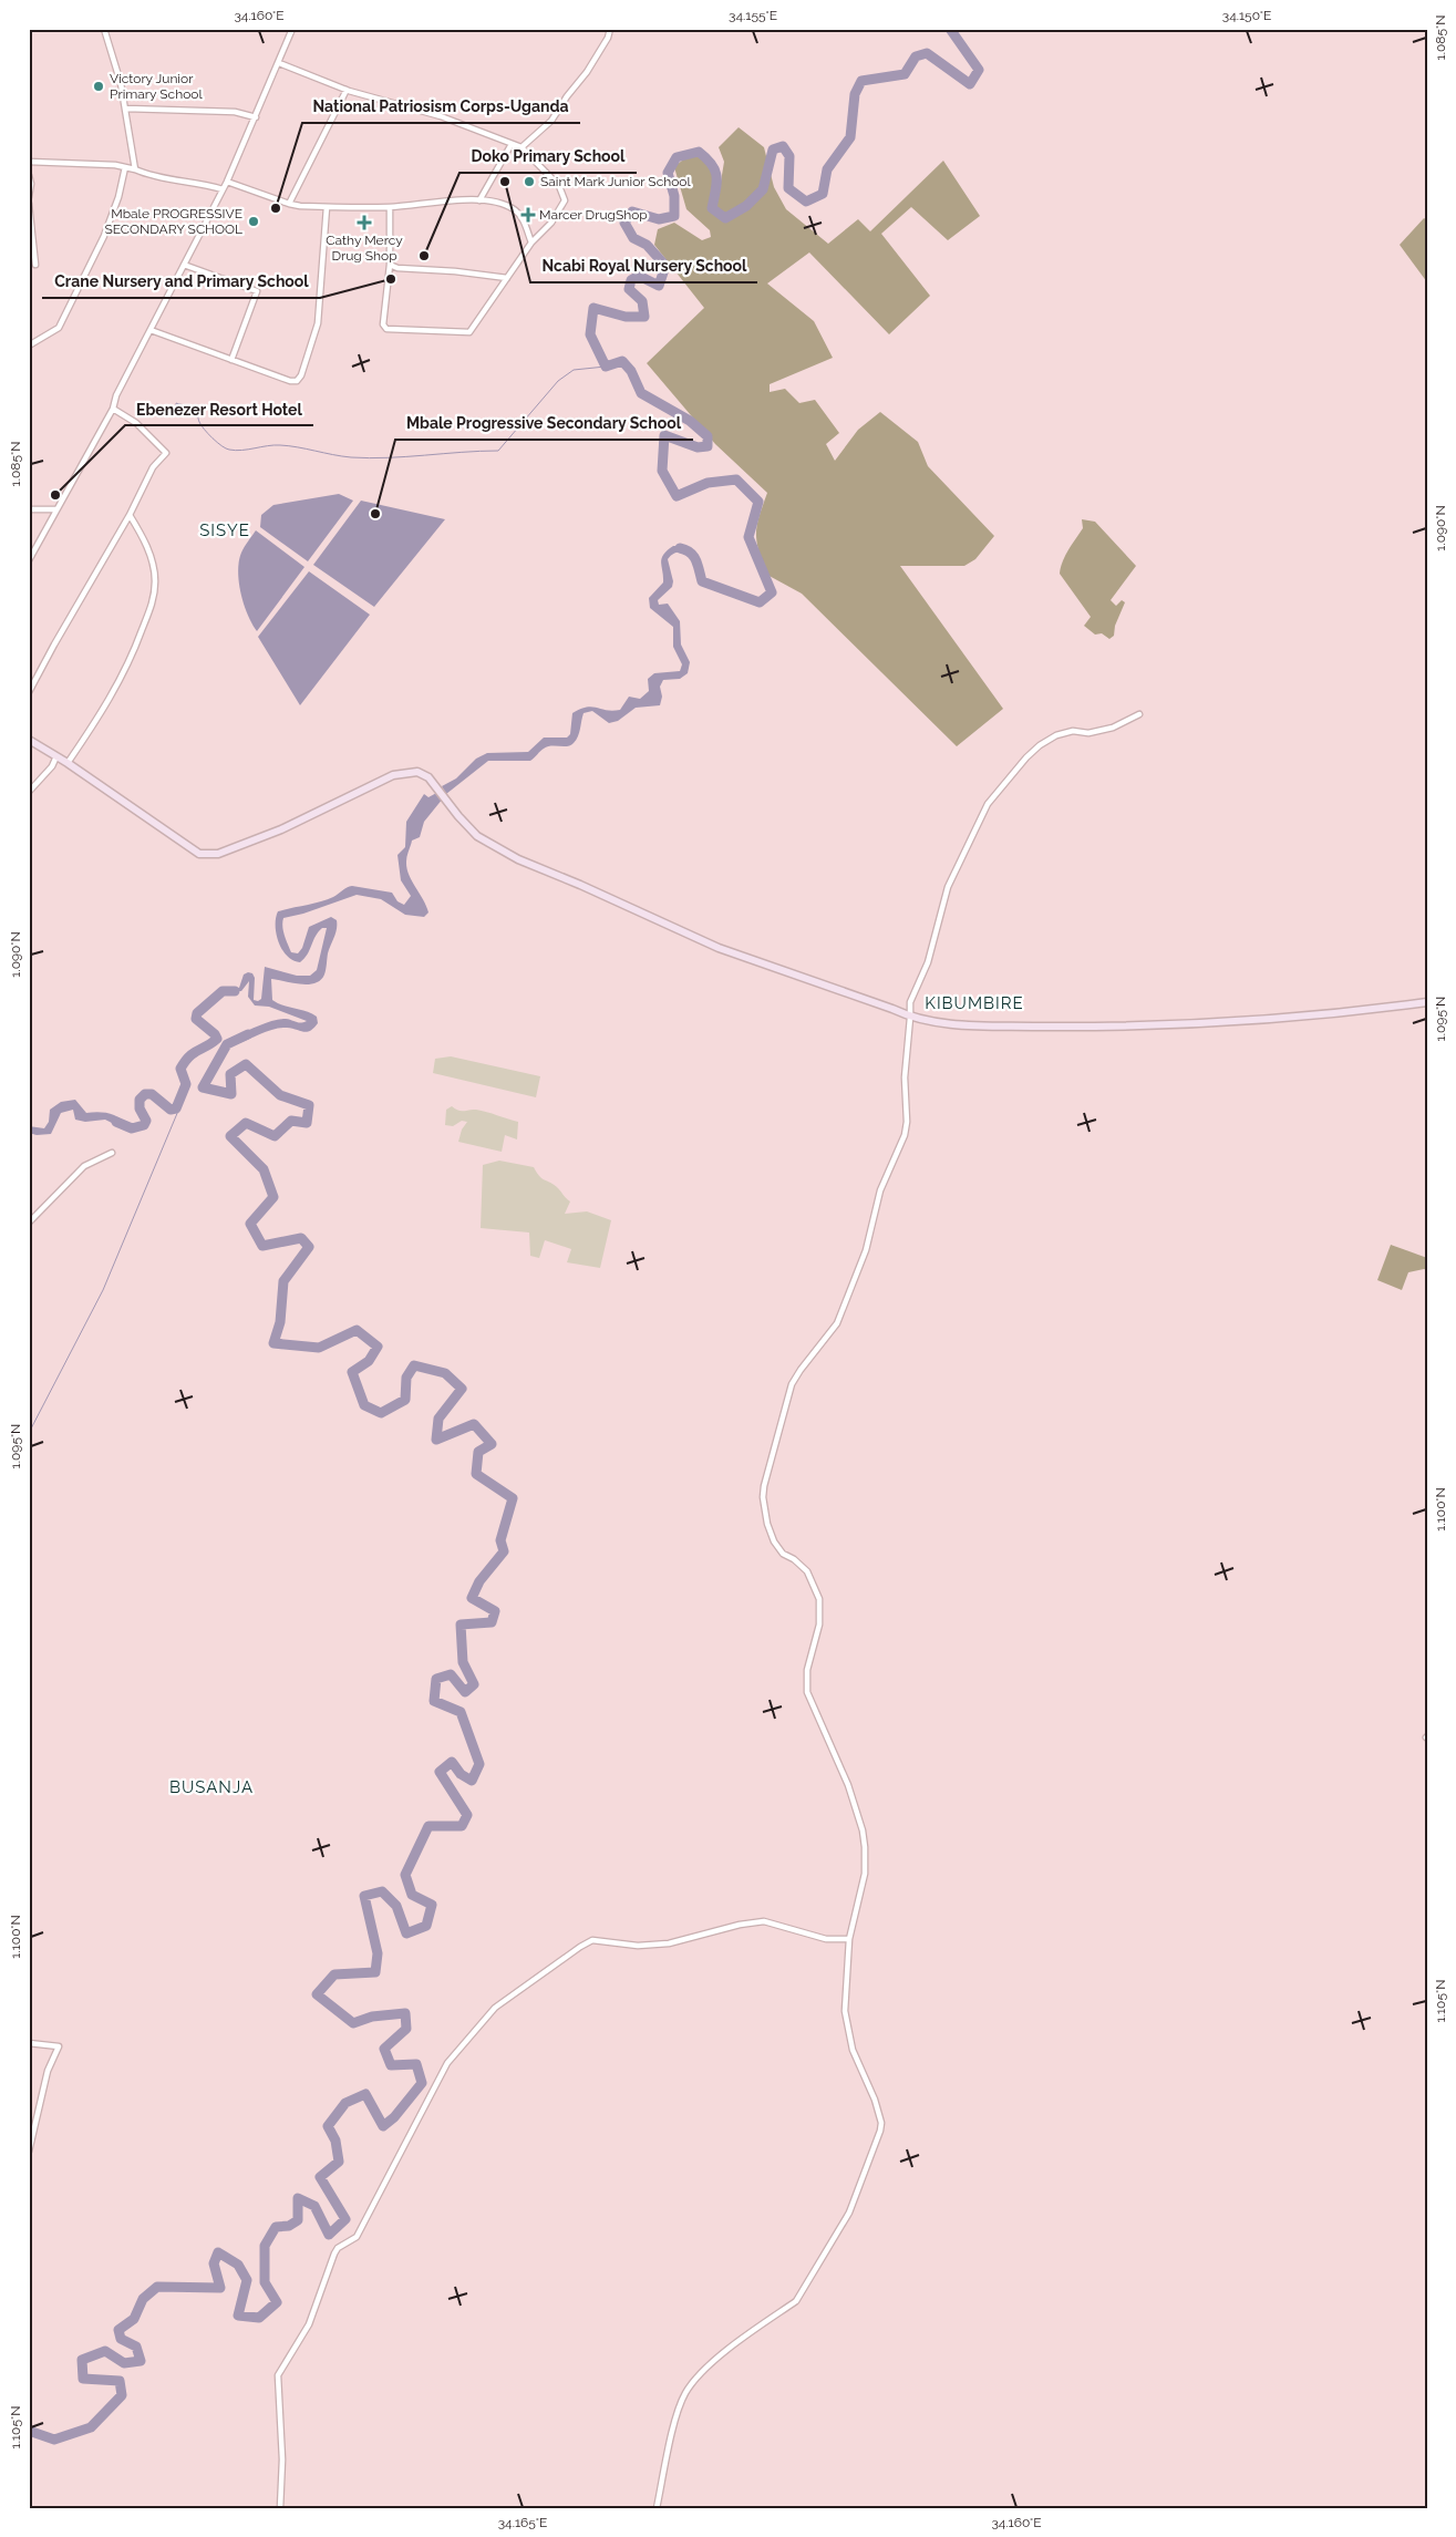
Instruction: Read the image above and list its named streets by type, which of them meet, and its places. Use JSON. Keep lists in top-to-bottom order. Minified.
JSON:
{"districts":["SISYE","KIBUMBIRE","BUSANJA"],"places":{"other":["Victory Junior Primary School","Ncabi Royal Nursery School","Saint Mark Junior School","National Patriosism Corps-Uganda","Mbale PROGRESSIVE SECONDARY SCHOOL","Doko Primary School","Crane Nursery and Primary School","Ebenezer Resort Hotel","Mbale Progressive Secondary School"],"health":["Marcer DrugShop","Cathy Mercy Drug Shop"]},"coordinates":["34.160°E","34.155°E","34.150°E","1.085°N","1.090°N","1.095°N","1.100°N","1.105°N","34.165°E"]}
